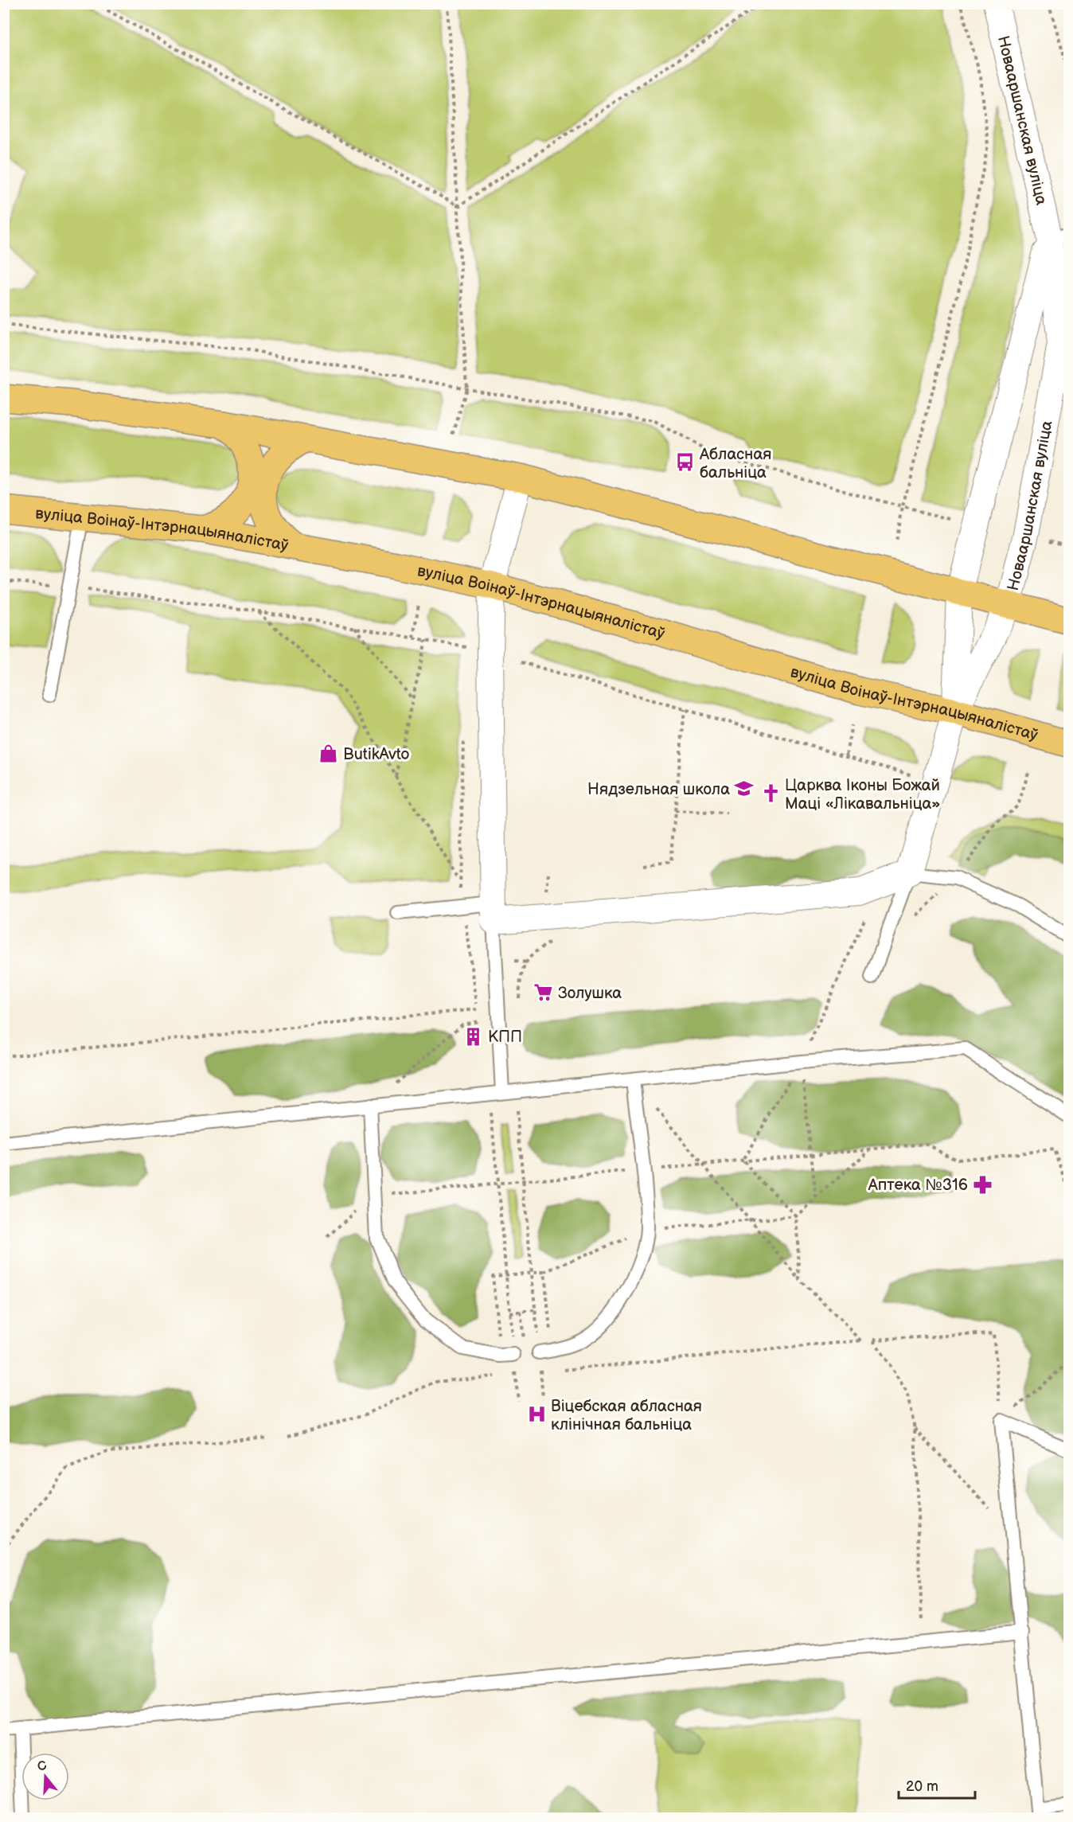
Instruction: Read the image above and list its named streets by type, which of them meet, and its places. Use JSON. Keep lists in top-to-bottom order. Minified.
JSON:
{"streets":{"main road":["вуліца Воінаў-Інтэрнацыяналістаў"],"street":["Новааршанская вуліца"]},"crossings":[["Новааршанская вуліца","вуліца Воінаў-Інтэрнацыяналістаў"]],"places":{"bus stop":["Абласная бальніца"],"shop":["ButikAvto"],"school or university":["Нядзельная школа"],"church":["Царква Іконы Божай Маці «Лікавальніца»"],"supermarket":["Золушка"],"building":["КПП"],"pharmacy":["Аптека №316"],"hospital":["Віцебская абласная клінічная бальніца"]},"scale_bar":"20 m","north":"top"}
